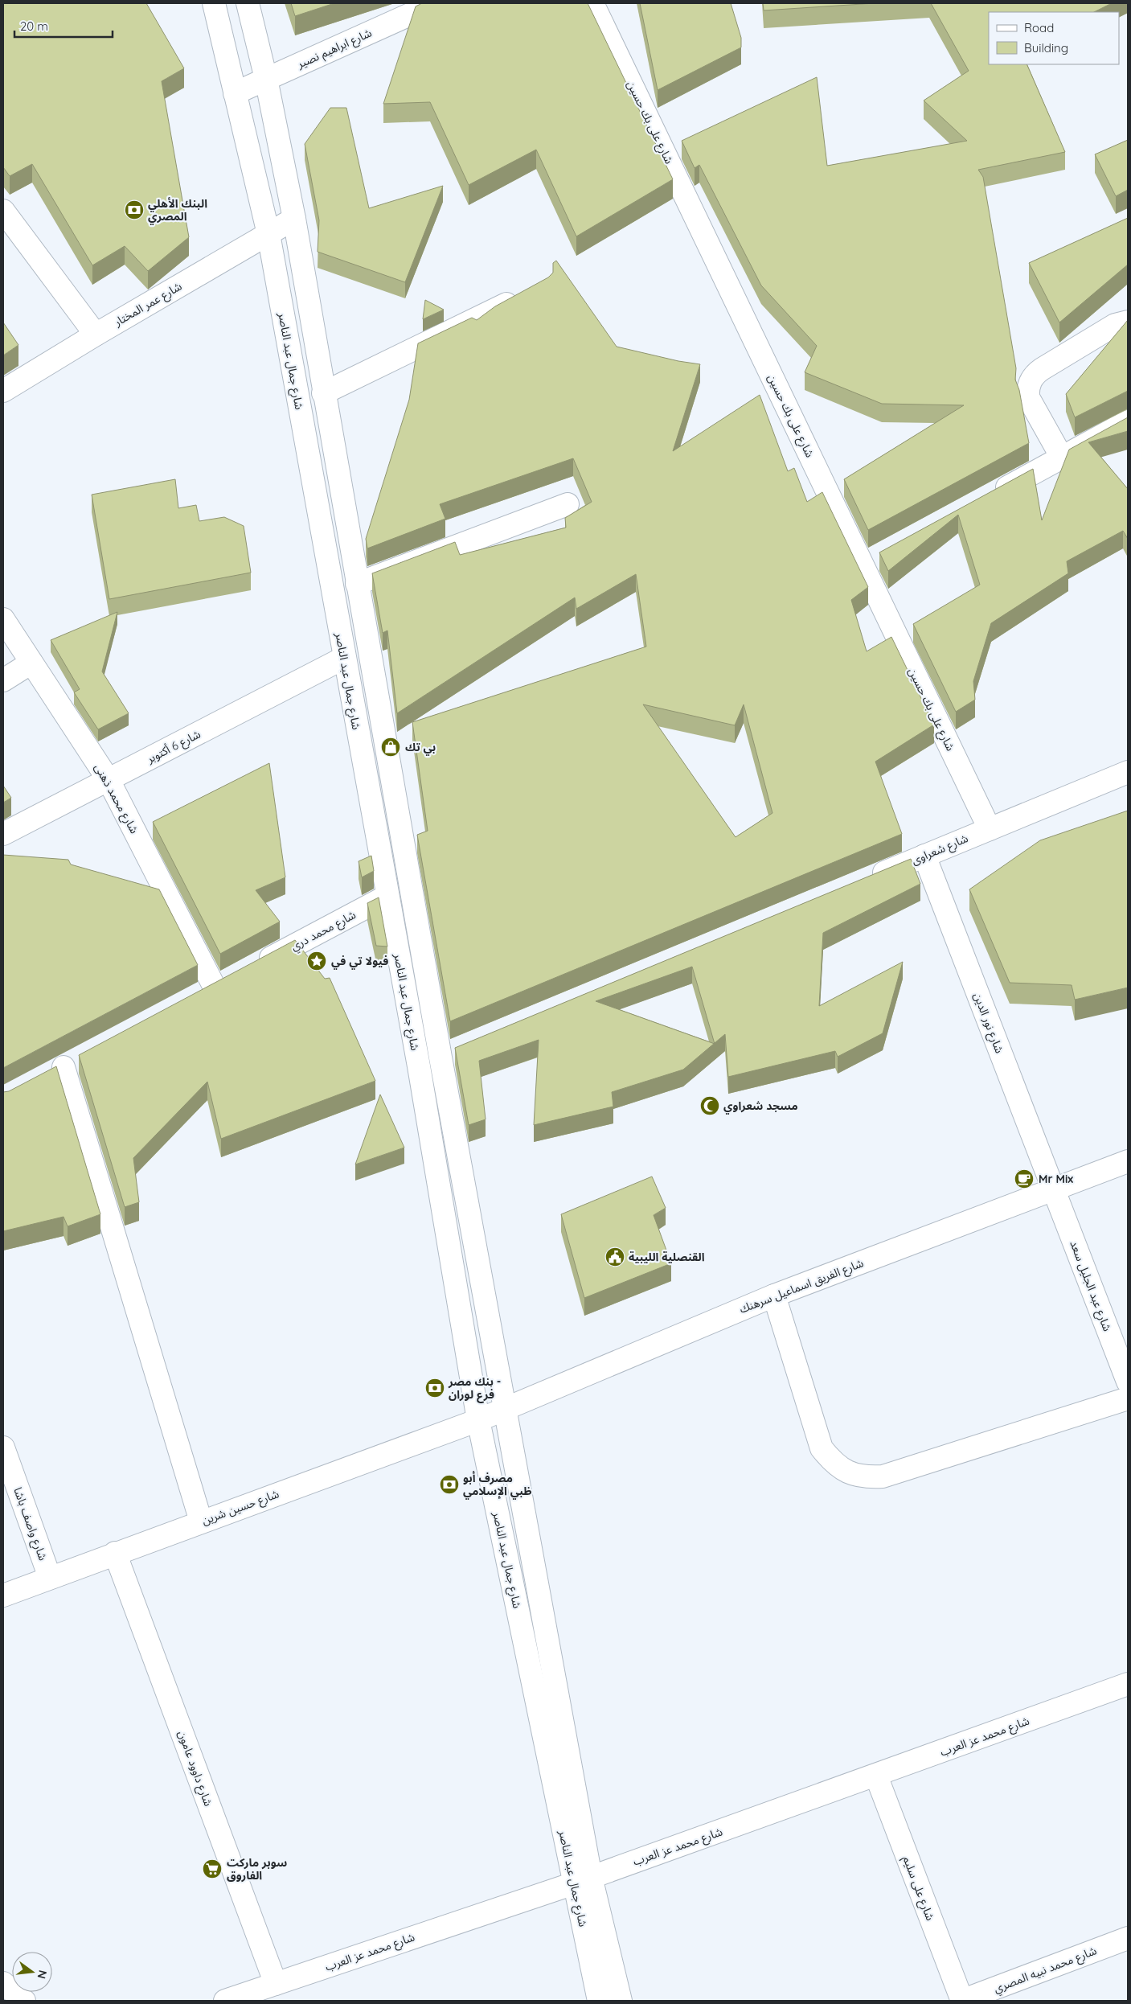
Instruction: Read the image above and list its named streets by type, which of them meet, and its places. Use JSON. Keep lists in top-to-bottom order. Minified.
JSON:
{"streets":{"street":["شارع ابراهيم نصير","شارع على بك حسين","شارع عمر المختار","شارع جمال عبد الناصر","شارع 6 أكتوبر","شارع محمد ذهنى","شارع شعراوى","شارع محمد دري","شارع نور الدين","شارع الفريق اسماعيل سرهنك","شارع عبد الجليل سعد","شارع حسين شرين","شارع واصف باشا","شارع محمد عز العرب","شارع داوود عامون","شارع على سليم","شارع محمد نبيه المصري"]},"crossings":[["شارع ابراهيم نصير","شارع جمال عبد الناصر"],["شارع على بك حسين","شارع شعراوى"],["شارع عمر المختار","شارع جمال عبد الناصر"],["شارع جمال عبد الناصر","شارع 6 أكتوبر"],["شارع جمال عبد الناصر","شارع محمد دري"],["شارع جمال عبد الناصر","شارع الفريق اسماعيل سرهنك"],["شارع جمال عبد الناصر","شارع حسين شرين"],["شارع جمال عبد الناصر","شارع محمد عز العرب"],["شارع 6 أكتوبر","شارع محمد ذهنى"],["شارع شعراوى","شارع نور الدين"],["شارع نور الدين","شارع الفريق اسماعيل سرهنك"],["شارع نور الدين","شارع عبد الجليل سعد"],["شارع الفريق اسماعيل سرهنك","شارع عبد الجليل سعد"],["شارع الفريق اسماعيل سرهنك","شارع حسين شرين"],["شارع حسين شرين","شارع واصف باشا"],["شارع حسين شرين","شارع داوود عامون"],["شارع محمد عز العرب","شارع داوود عامون"],["شارع محمد عز العرب","شارع على سليم"],["شارع على سليم","شارع محمد نبيه المصري"]],"places":{"bank":["البنك الأهلي المصري","بنك مصر - فرع لوران","مصرف أبو ظبي الإسلامي"],"shop":["بي تك"],"place":["فيولا تي في"],"mosque":["مسجد شعراوي"],"cafe":["Mr Mix"],"public building":["القنصلية الليبية"],"supermarket":["سوبر ماركت الفاروق"]},"legend":["Road","Building"],"scale_bar":"20 m","north":"right"}
